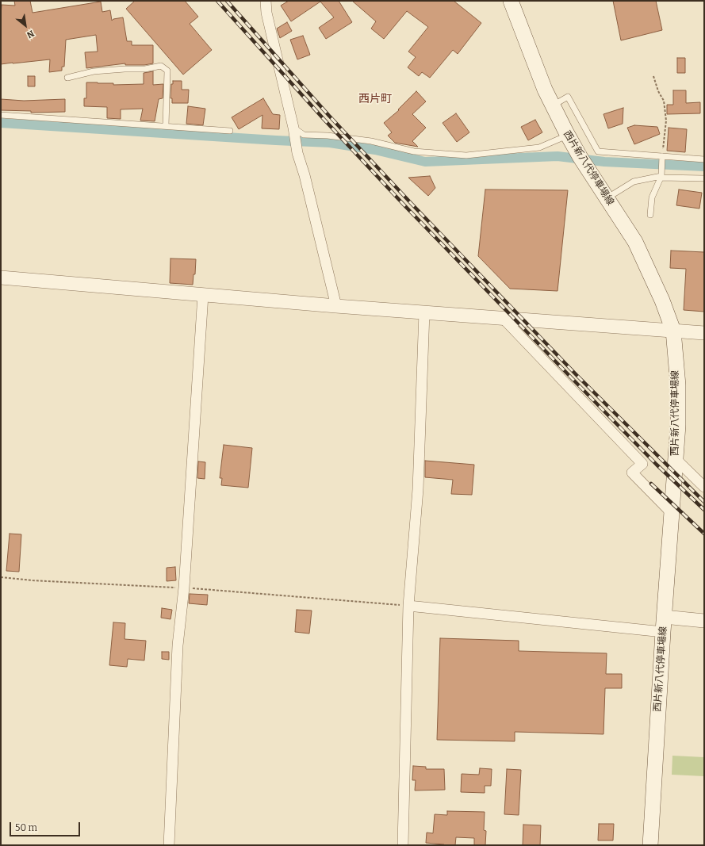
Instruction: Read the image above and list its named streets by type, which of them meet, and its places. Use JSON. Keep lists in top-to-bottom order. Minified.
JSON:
{"streets":{"main road":["西片新八代停車場線"]},"districts":["西片町"],"scale_bar":"50 m","north":"bottom right"}
